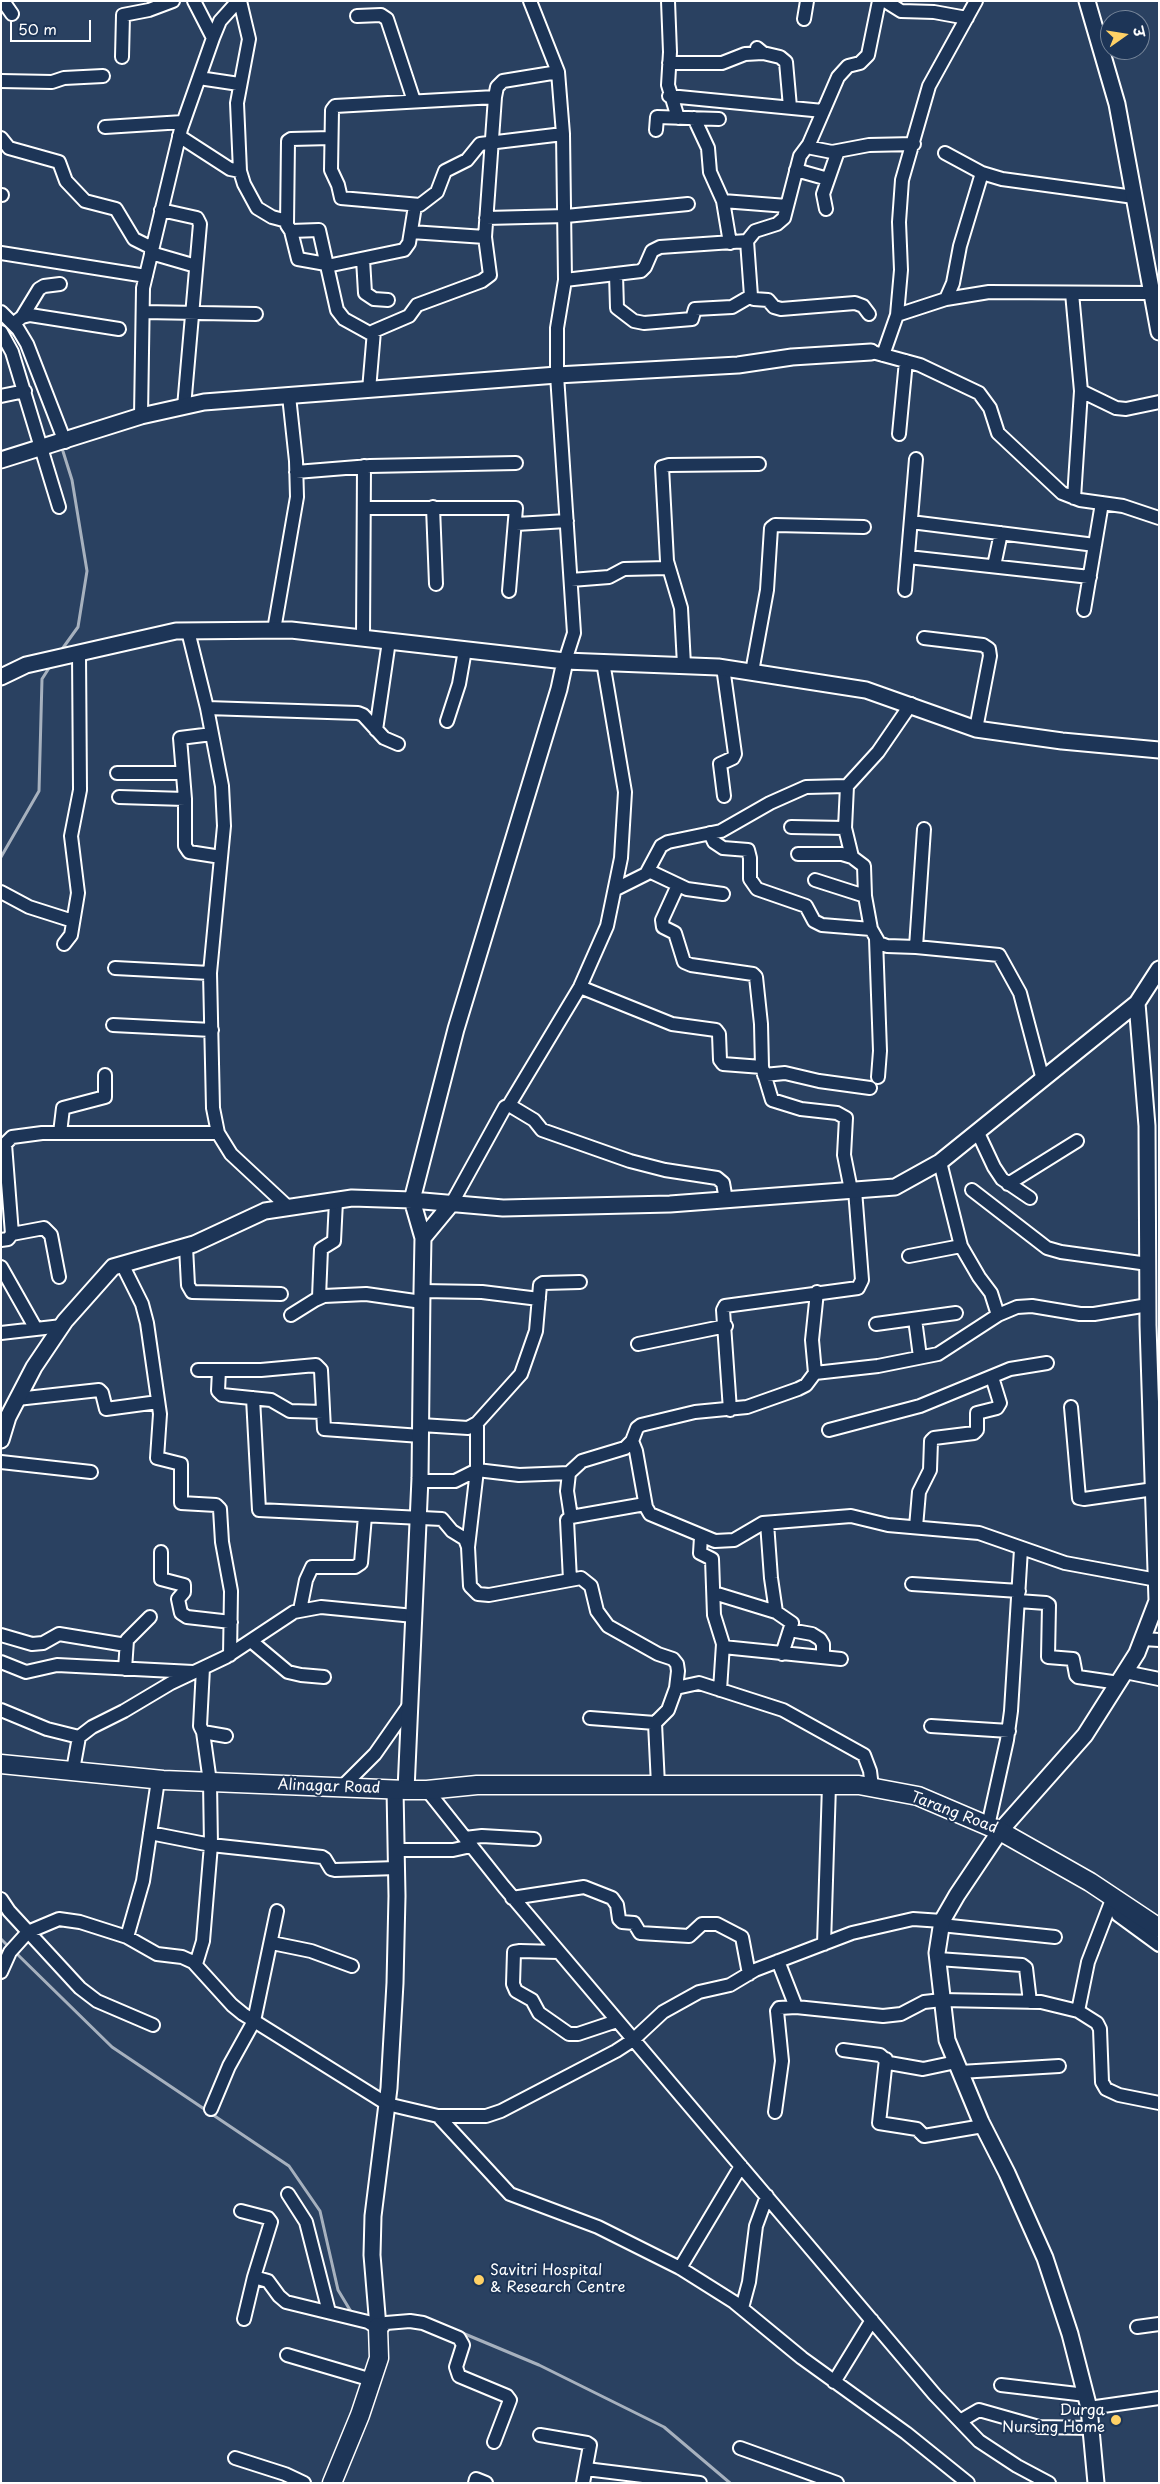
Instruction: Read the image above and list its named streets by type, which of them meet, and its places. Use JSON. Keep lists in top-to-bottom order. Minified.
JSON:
{"streets":{"main road":["Alinagar Road","Tarang Road"]},"crossings":[["Alinagar Road","Tarang Road"]],"places":["Savitri Hospital & Research Centre","Durga Nursing Home"],"scale_bar":"50 m","north":"right"}
